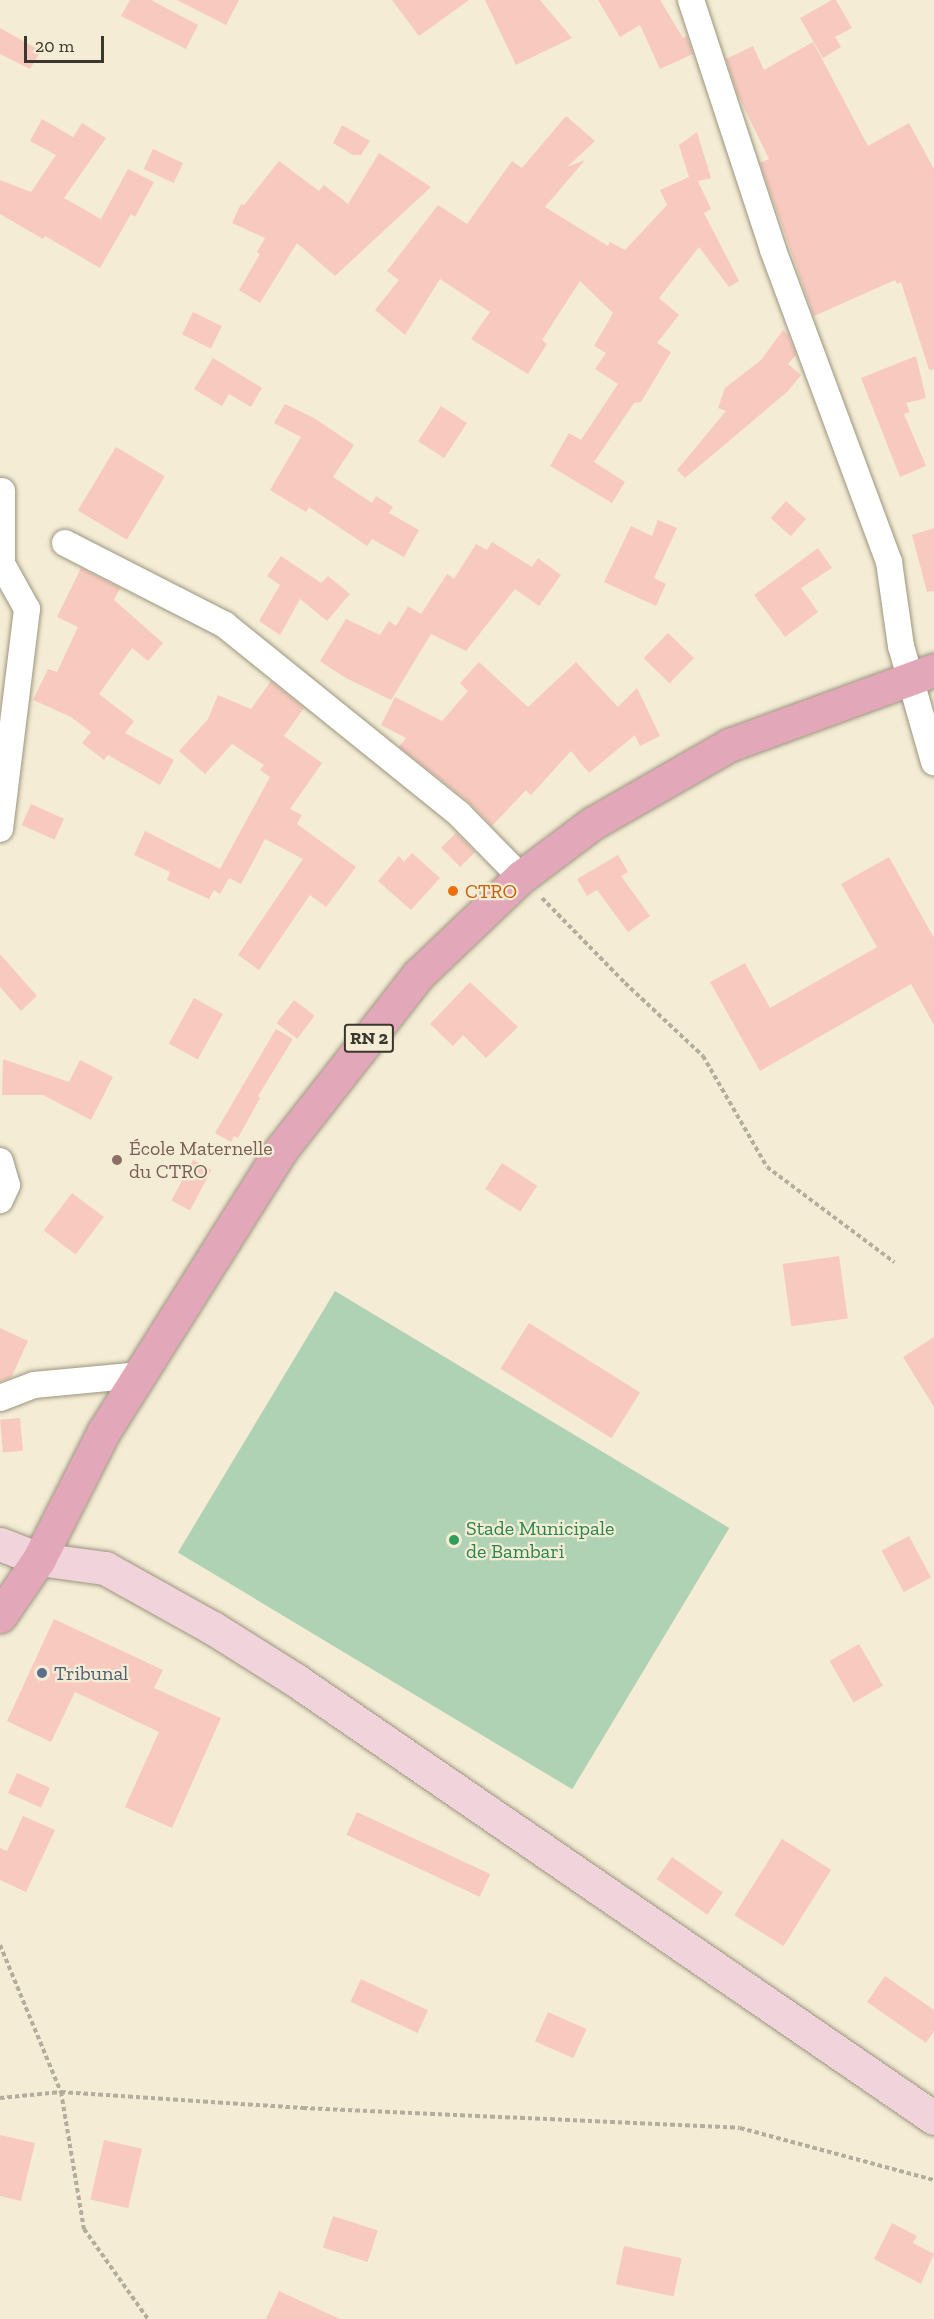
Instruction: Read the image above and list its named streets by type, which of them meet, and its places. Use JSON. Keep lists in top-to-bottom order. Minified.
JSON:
{"streets":{"main road":["RN 2"]},"places":["CTRO","École Maternelle du CTRO","Stade Municipale de Bambari","Tribunal"],"scale_bar":"20 m"}
